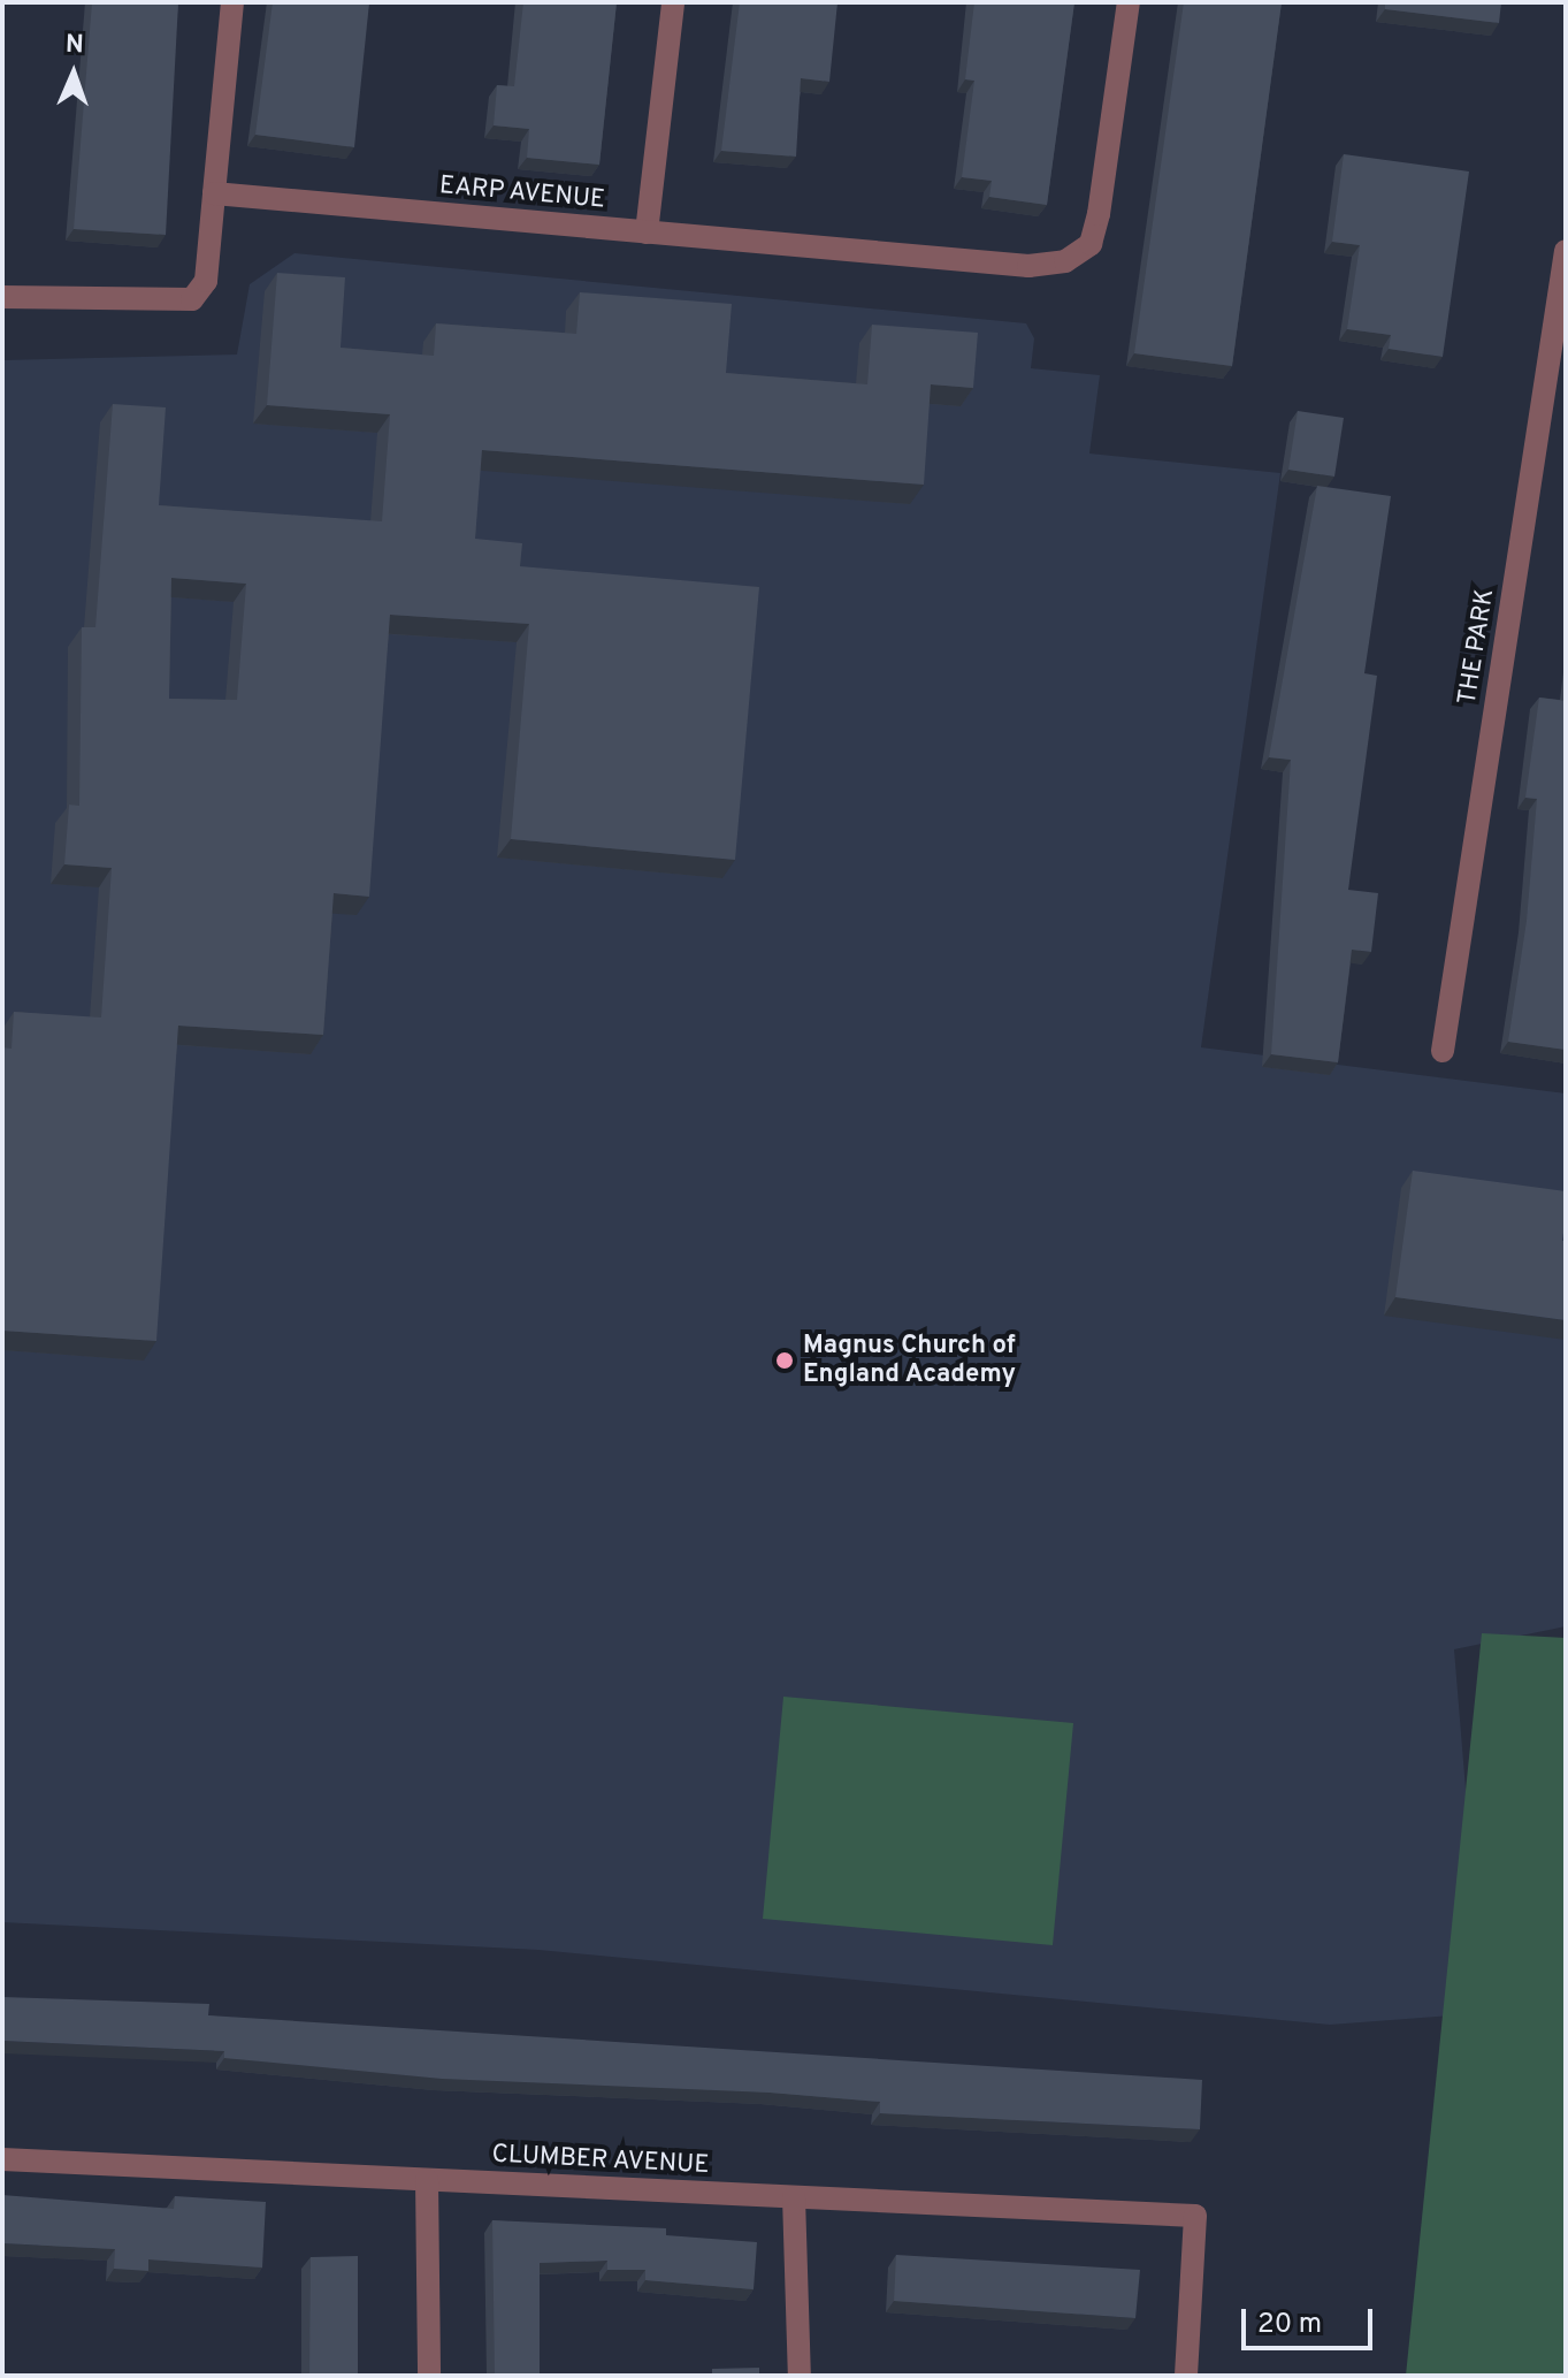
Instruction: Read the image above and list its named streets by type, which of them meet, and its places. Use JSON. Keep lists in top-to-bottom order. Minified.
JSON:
{"streets":{"street":["EARP AVENUE","THE PARK","CLUMBER AVENUE"]},"places":["Magnus Church of England Academy"],"scale_bar":"20 m","north":"top"}
